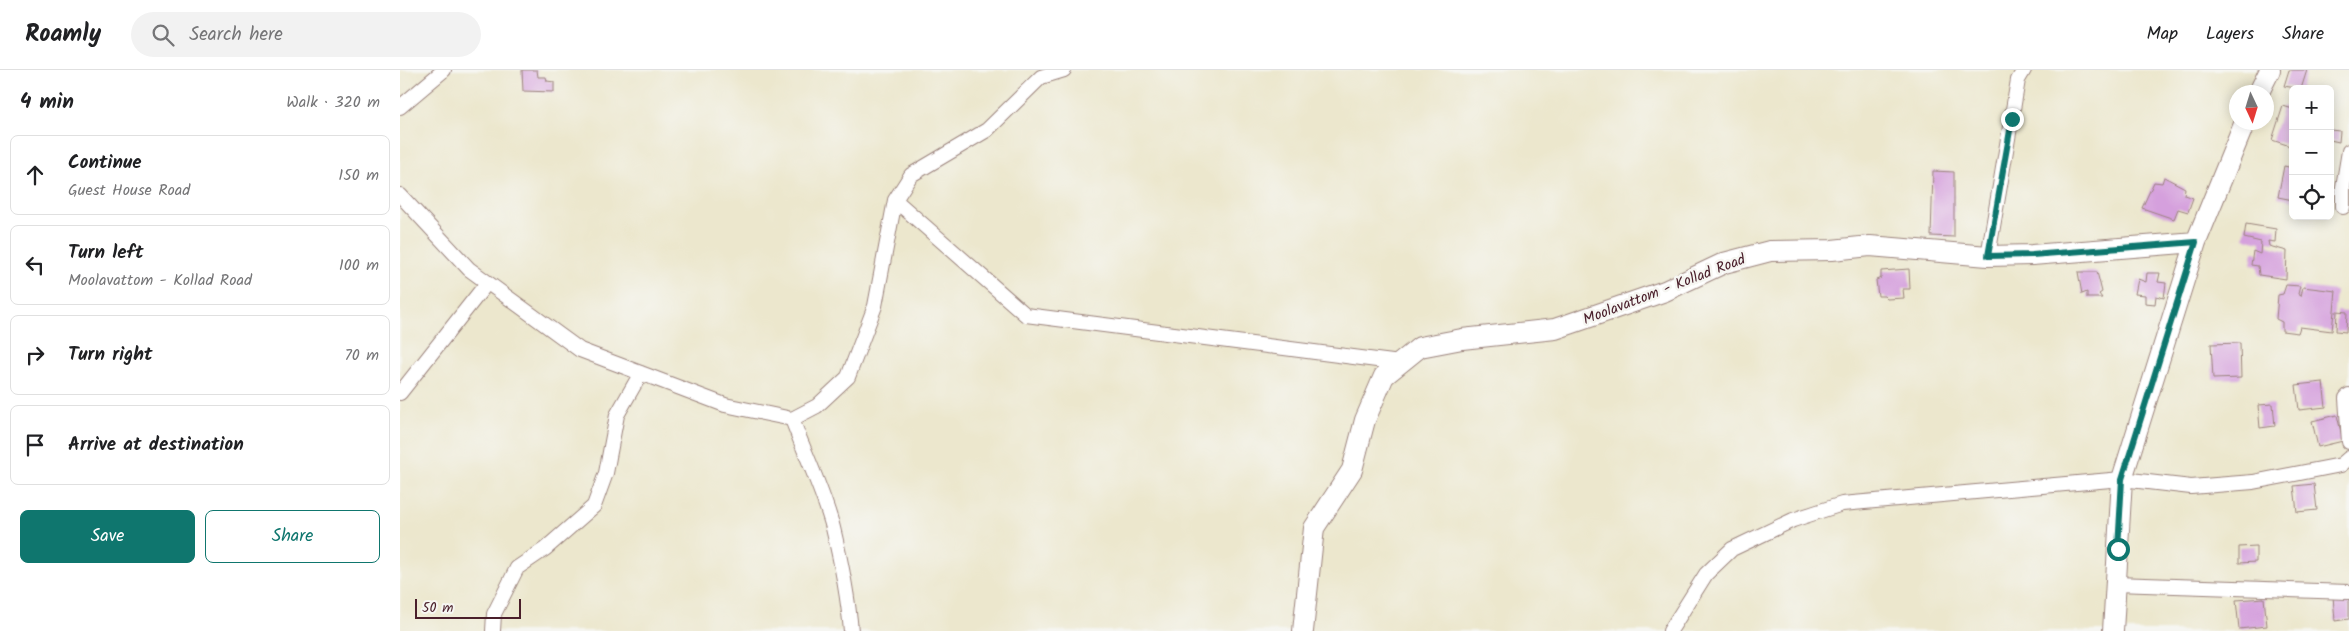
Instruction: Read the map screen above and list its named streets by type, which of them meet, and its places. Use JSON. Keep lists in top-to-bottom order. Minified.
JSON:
{"streets":{"main road":["Moolavattom - Kollad Road"]},"scale_bar":"50 m","north":"bottom","page":{"header":"Roamly","search":"Search here","nav":["Map","Layers","Share"],"heading":["4 min","Walk · 320 m"],"map_buttons":["+","−"],"list":[["Continue","Guest House Road","150 m"],["Turn left","Moolavattom - Kollad Road","100 m"],["Turn right","70 m"],"Arrive at destination"],"buttons":["Save","Share"],"scale":"50 m"}}
